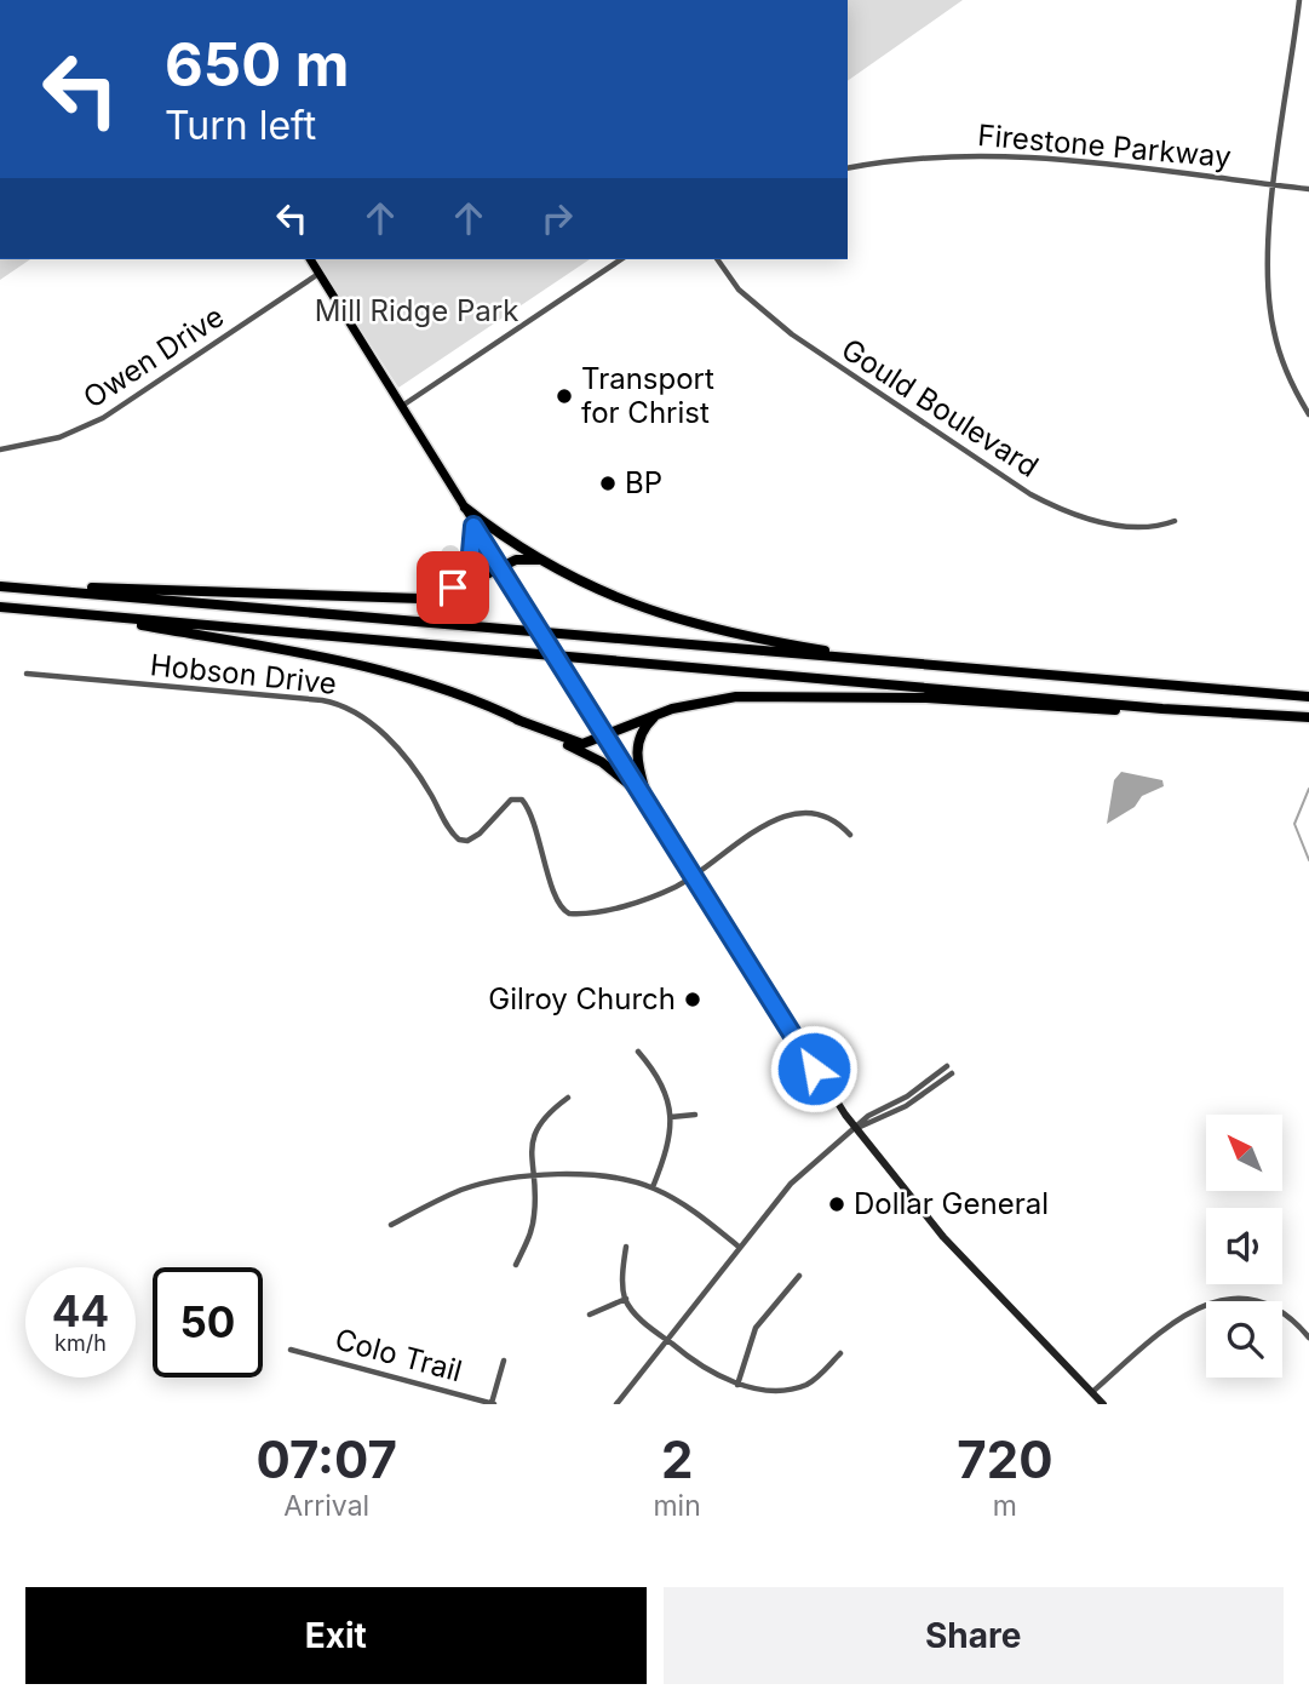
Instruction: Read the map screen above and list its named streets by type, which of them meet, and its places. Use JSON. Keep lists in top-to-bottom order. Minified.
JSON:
{"streets":{"street":["Firestone Parkway","Owen Drive","Gould Boulevard","Hobson Drive","Colo Trail"]},"parks":["Mill Ridge Park"],"places":["Transport for Christ","BP","Gilroy Church","Dollar General"],"north":"top left","page":{"turn":["650 m","Turn left"],"speed":"44 km/h","limit":"50","eta":["07:07","Arrival","2","min","720","m"],"buttons":["Exit","Share"]}}
